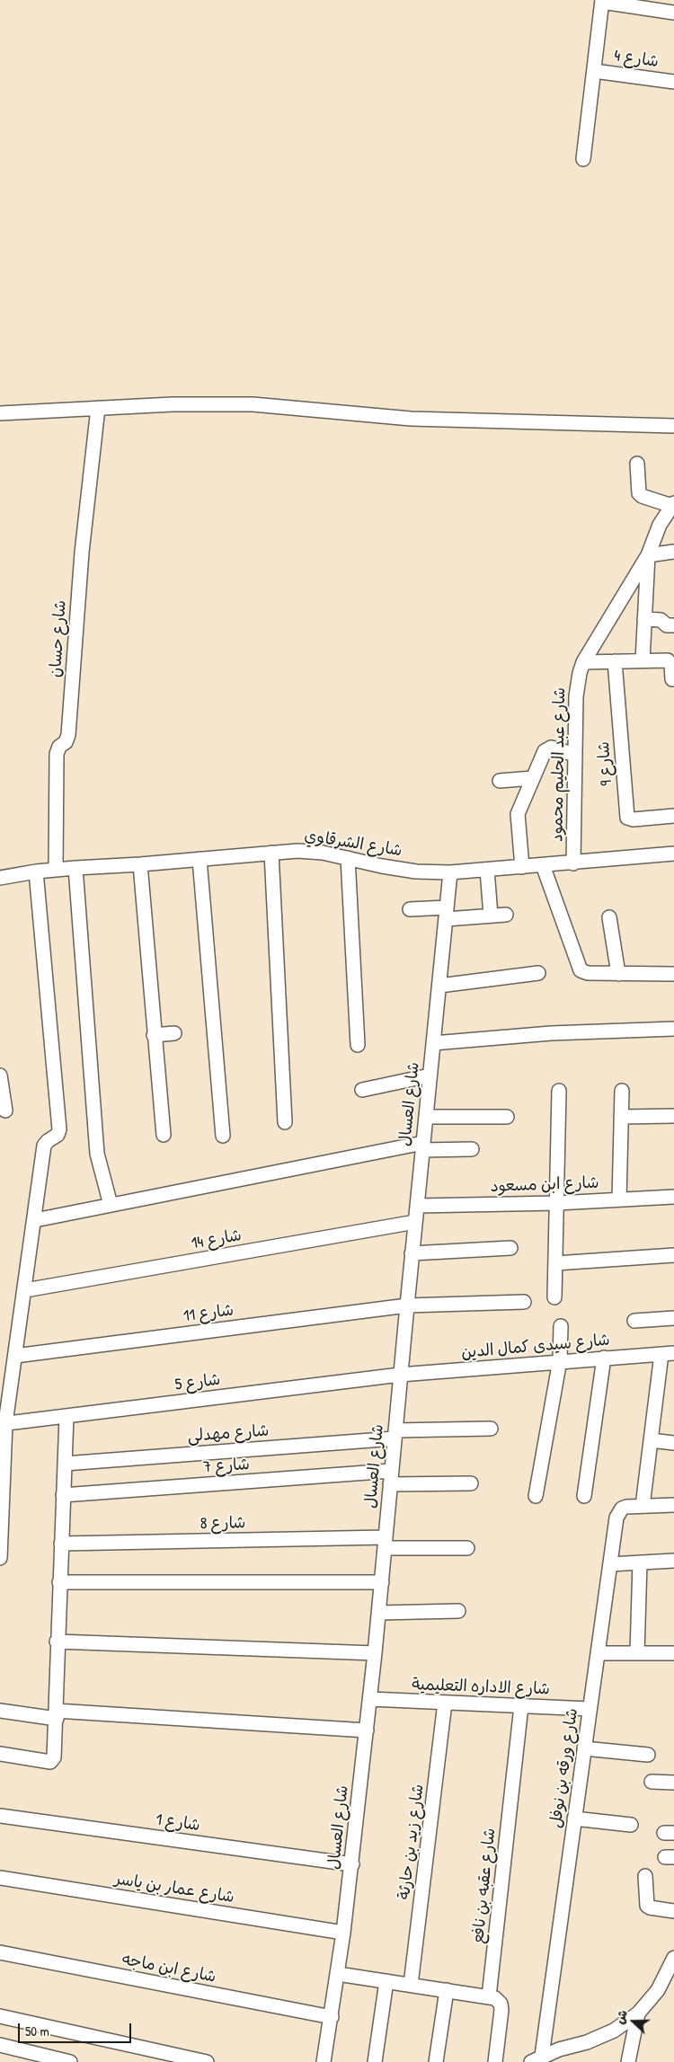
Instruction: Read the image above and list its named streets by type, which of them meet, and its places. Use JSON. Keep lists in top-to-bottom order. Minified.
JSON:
{"streets":{"street":["شارع 4","شارع حسان","شارع 9","شارع عبد الحليم محمود","شارع الشرقاوي","شارع العسال","شارع ابن مسعود","شارع 14","شارع 11","شارع سيدى كمال الدين","شارع 5","شارع مهدلى","شارع 7","شارع 8","شارع الاداره التعليمية","شارع ورقه بن نوفل","شارع 1","شارع زيد بن حارثة","شارع عقبه بن نافع","شارع عمار بن ياسر","شارع ابن ماجه"]},"crossings":[["شارع حسان","شارع الشرقاوي"],["شارع عبد الحليم محمود","شارع الشرقاوي"],["شارع الشرقاوي","شارع العسال"],["شارع العسال","شارع ابن مسعود"],["شارع العسال","شارع 14"],["شارع العسال","شارع 11"],["شارع العسال","شارع سيدى كمال الدين"],["شارع العسال","شارع 5"],["شارع العسال","شارع مهدلى"],["شارع العسال","شارع 7"],["شارع العسال","شارع 8"],["شارع العسال","شارع الاداره التعليمية"],["شارع العسال","شارع 1"],["شارع العسال","شارع عمار بن ياسر"],["شارع العسال","شارع ابن ماجه"],["شارع سيدى كمال الدين","شارع 5"],["شارع الاداره التعليمية","شارع ورقه بن نوفل"],["شارع الاداره التعليمية","شارع زيد بن حارثة"],["شارع الاداره التعليمية","شارع عقبه بن نافع"]],"scale_bar":"50 m","north":"left"}
